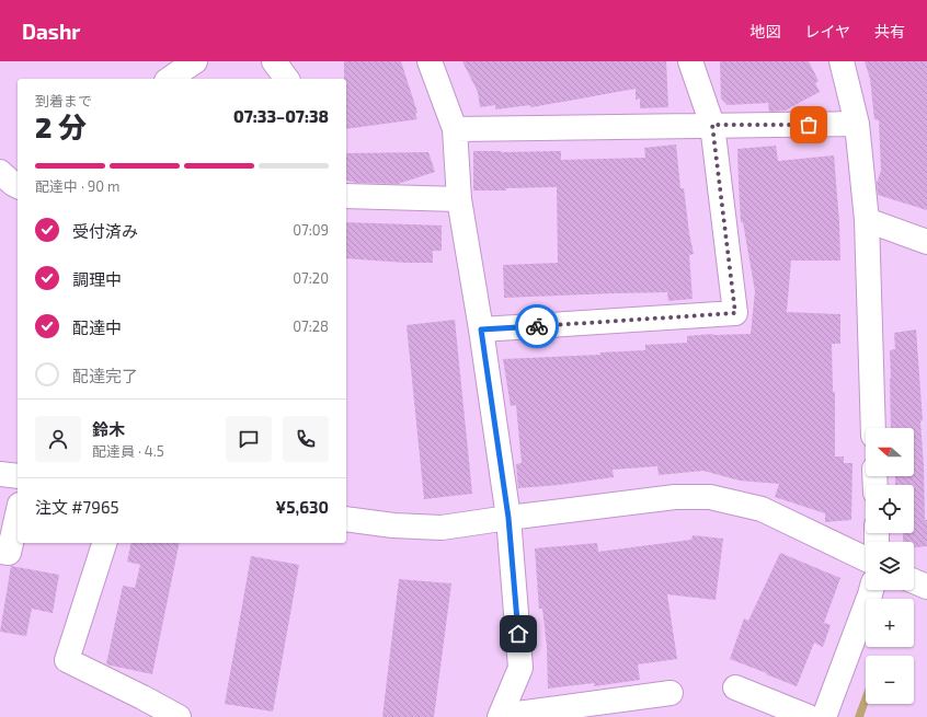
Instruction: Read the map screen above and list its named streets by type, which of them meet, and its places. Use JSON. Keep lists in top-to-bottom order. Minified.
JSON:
{"north":"left","page":{"header":"Dashr","nav":["地図","レイヤ","共有"],"heading":["2 分","到着まで","07:33–07:38"],"panel":["鈴木","配達員 · 4.5","注文 #7965","¥5,630"],"bar":"配達中 · 90 m","list":[["受付済み","07:09"],["調理中","07:20"],["配達中","07:28"],"配達完了"],"map_buttons":["+","−"]}}
